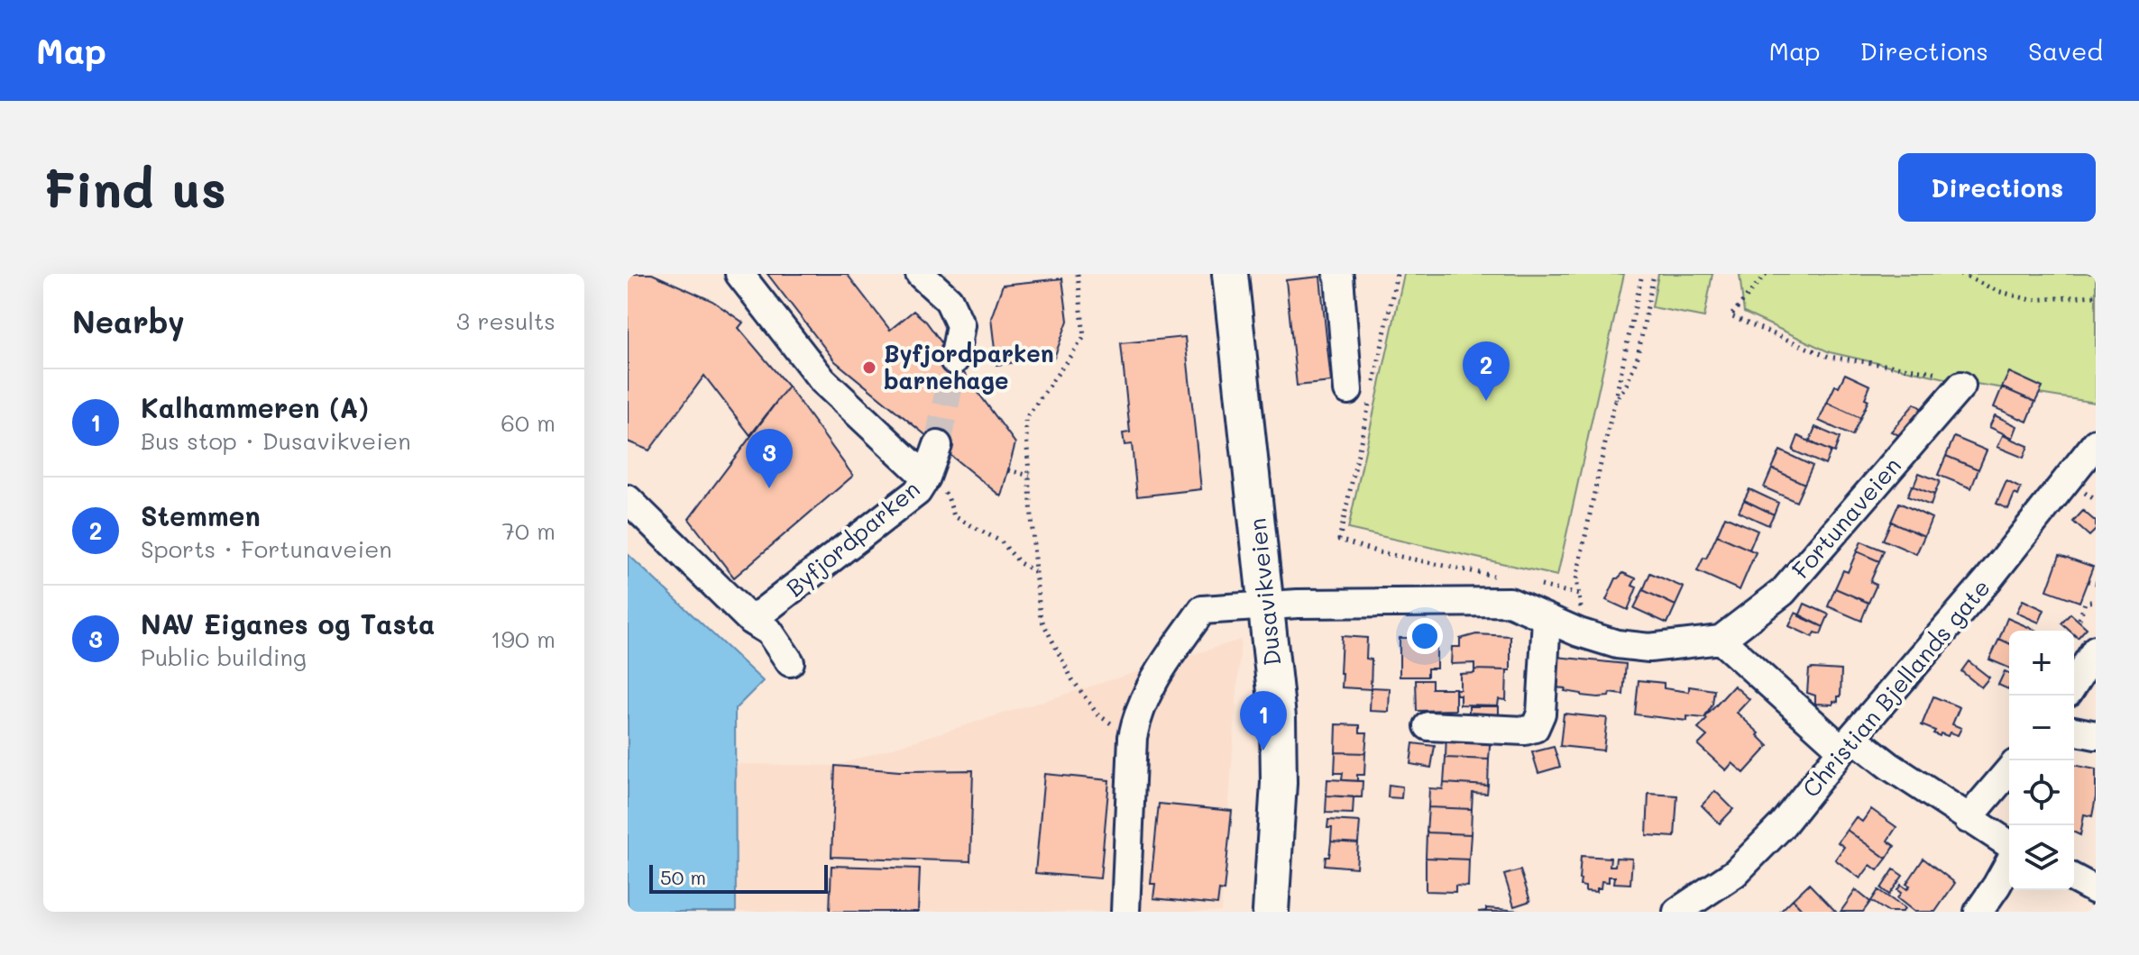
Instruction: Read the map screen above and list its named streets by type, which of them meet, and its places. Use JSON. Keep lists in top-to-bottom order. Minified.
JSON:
{"streets":{"main road":["Dusavikveien"],"street":["Fortunaveien","Byfjordparken","Christian Bjellands gate"]},"places":["Byfjordparken barnehage"],"scale_bar":"50 m","page":{"header":"Map","nav":["Map","Directions","Saved"],"buttons":"Directions","title":"Find us","heading":["Nearby","3 results"],"pins":["2","3","1"],"list":[{"mark":"1","name":"Kalhammeren (A)","note":"Bus stop · Dusavikveien","value":"60 m"},{"mark":"2","name":"Stemmen","note":"Sports · Fortunaveien","value":"70 m"},{"mark":"3","name":"NAV Eiganes og Tasta","note":"Public building","value":"190 m"}],"map_buttons":["+","−"],"scale":"50 m"}}
